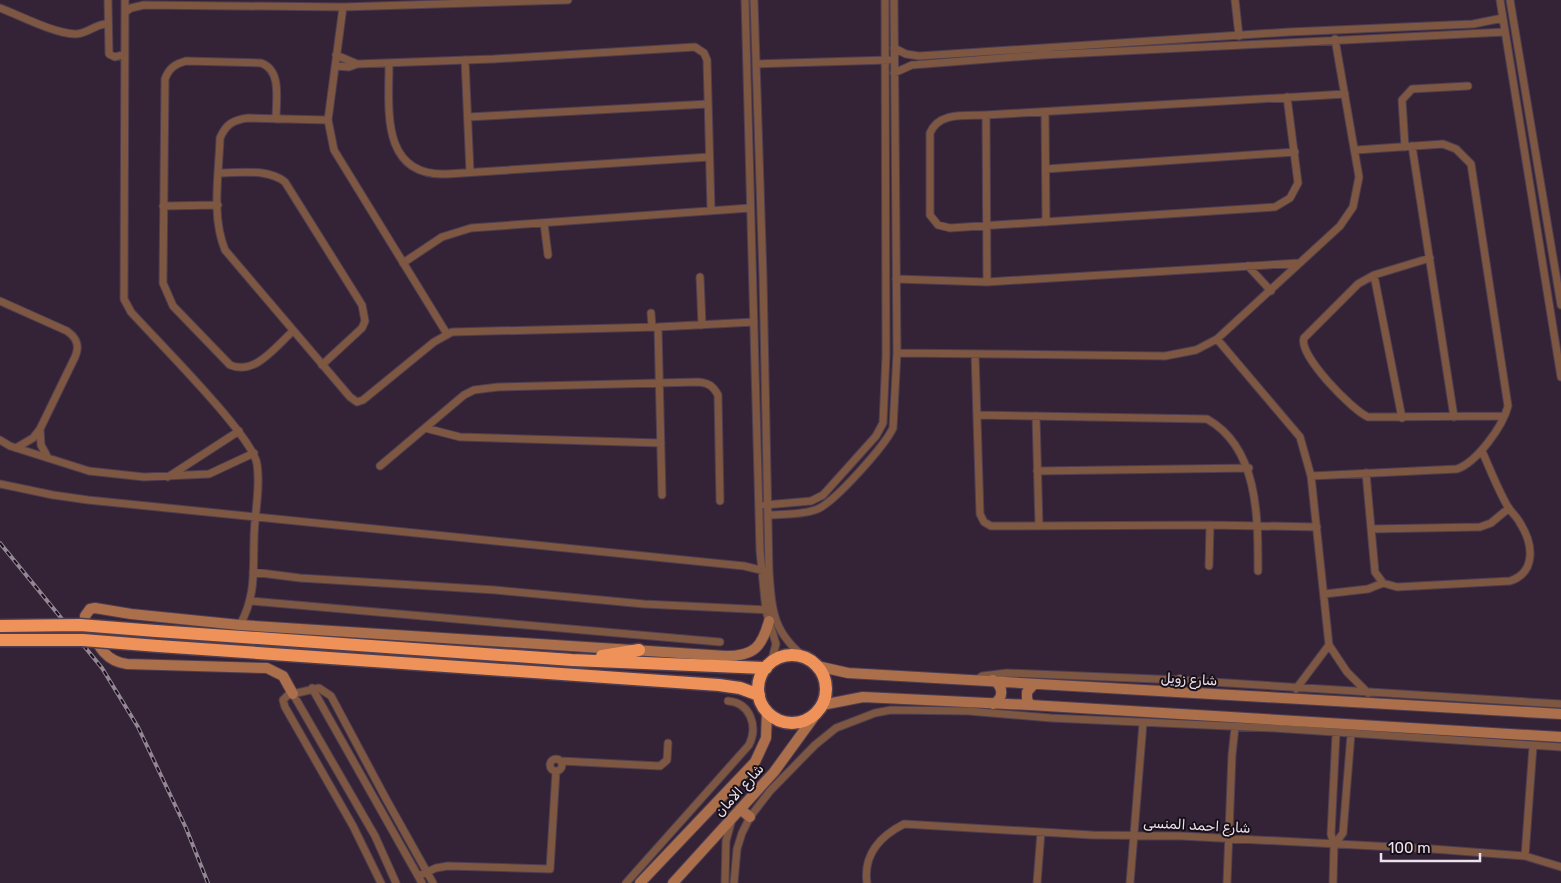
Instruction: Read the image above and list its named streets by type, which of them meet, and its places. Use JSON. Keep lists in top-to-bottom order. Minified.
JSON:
{"streets":{"main road":["شارع زويل","شارع الامان"],"street":["شارع احمد المنسى"]},"crossings":[["شارع زويل","شارع الامان"]],"scale_bar":"100 m"}
